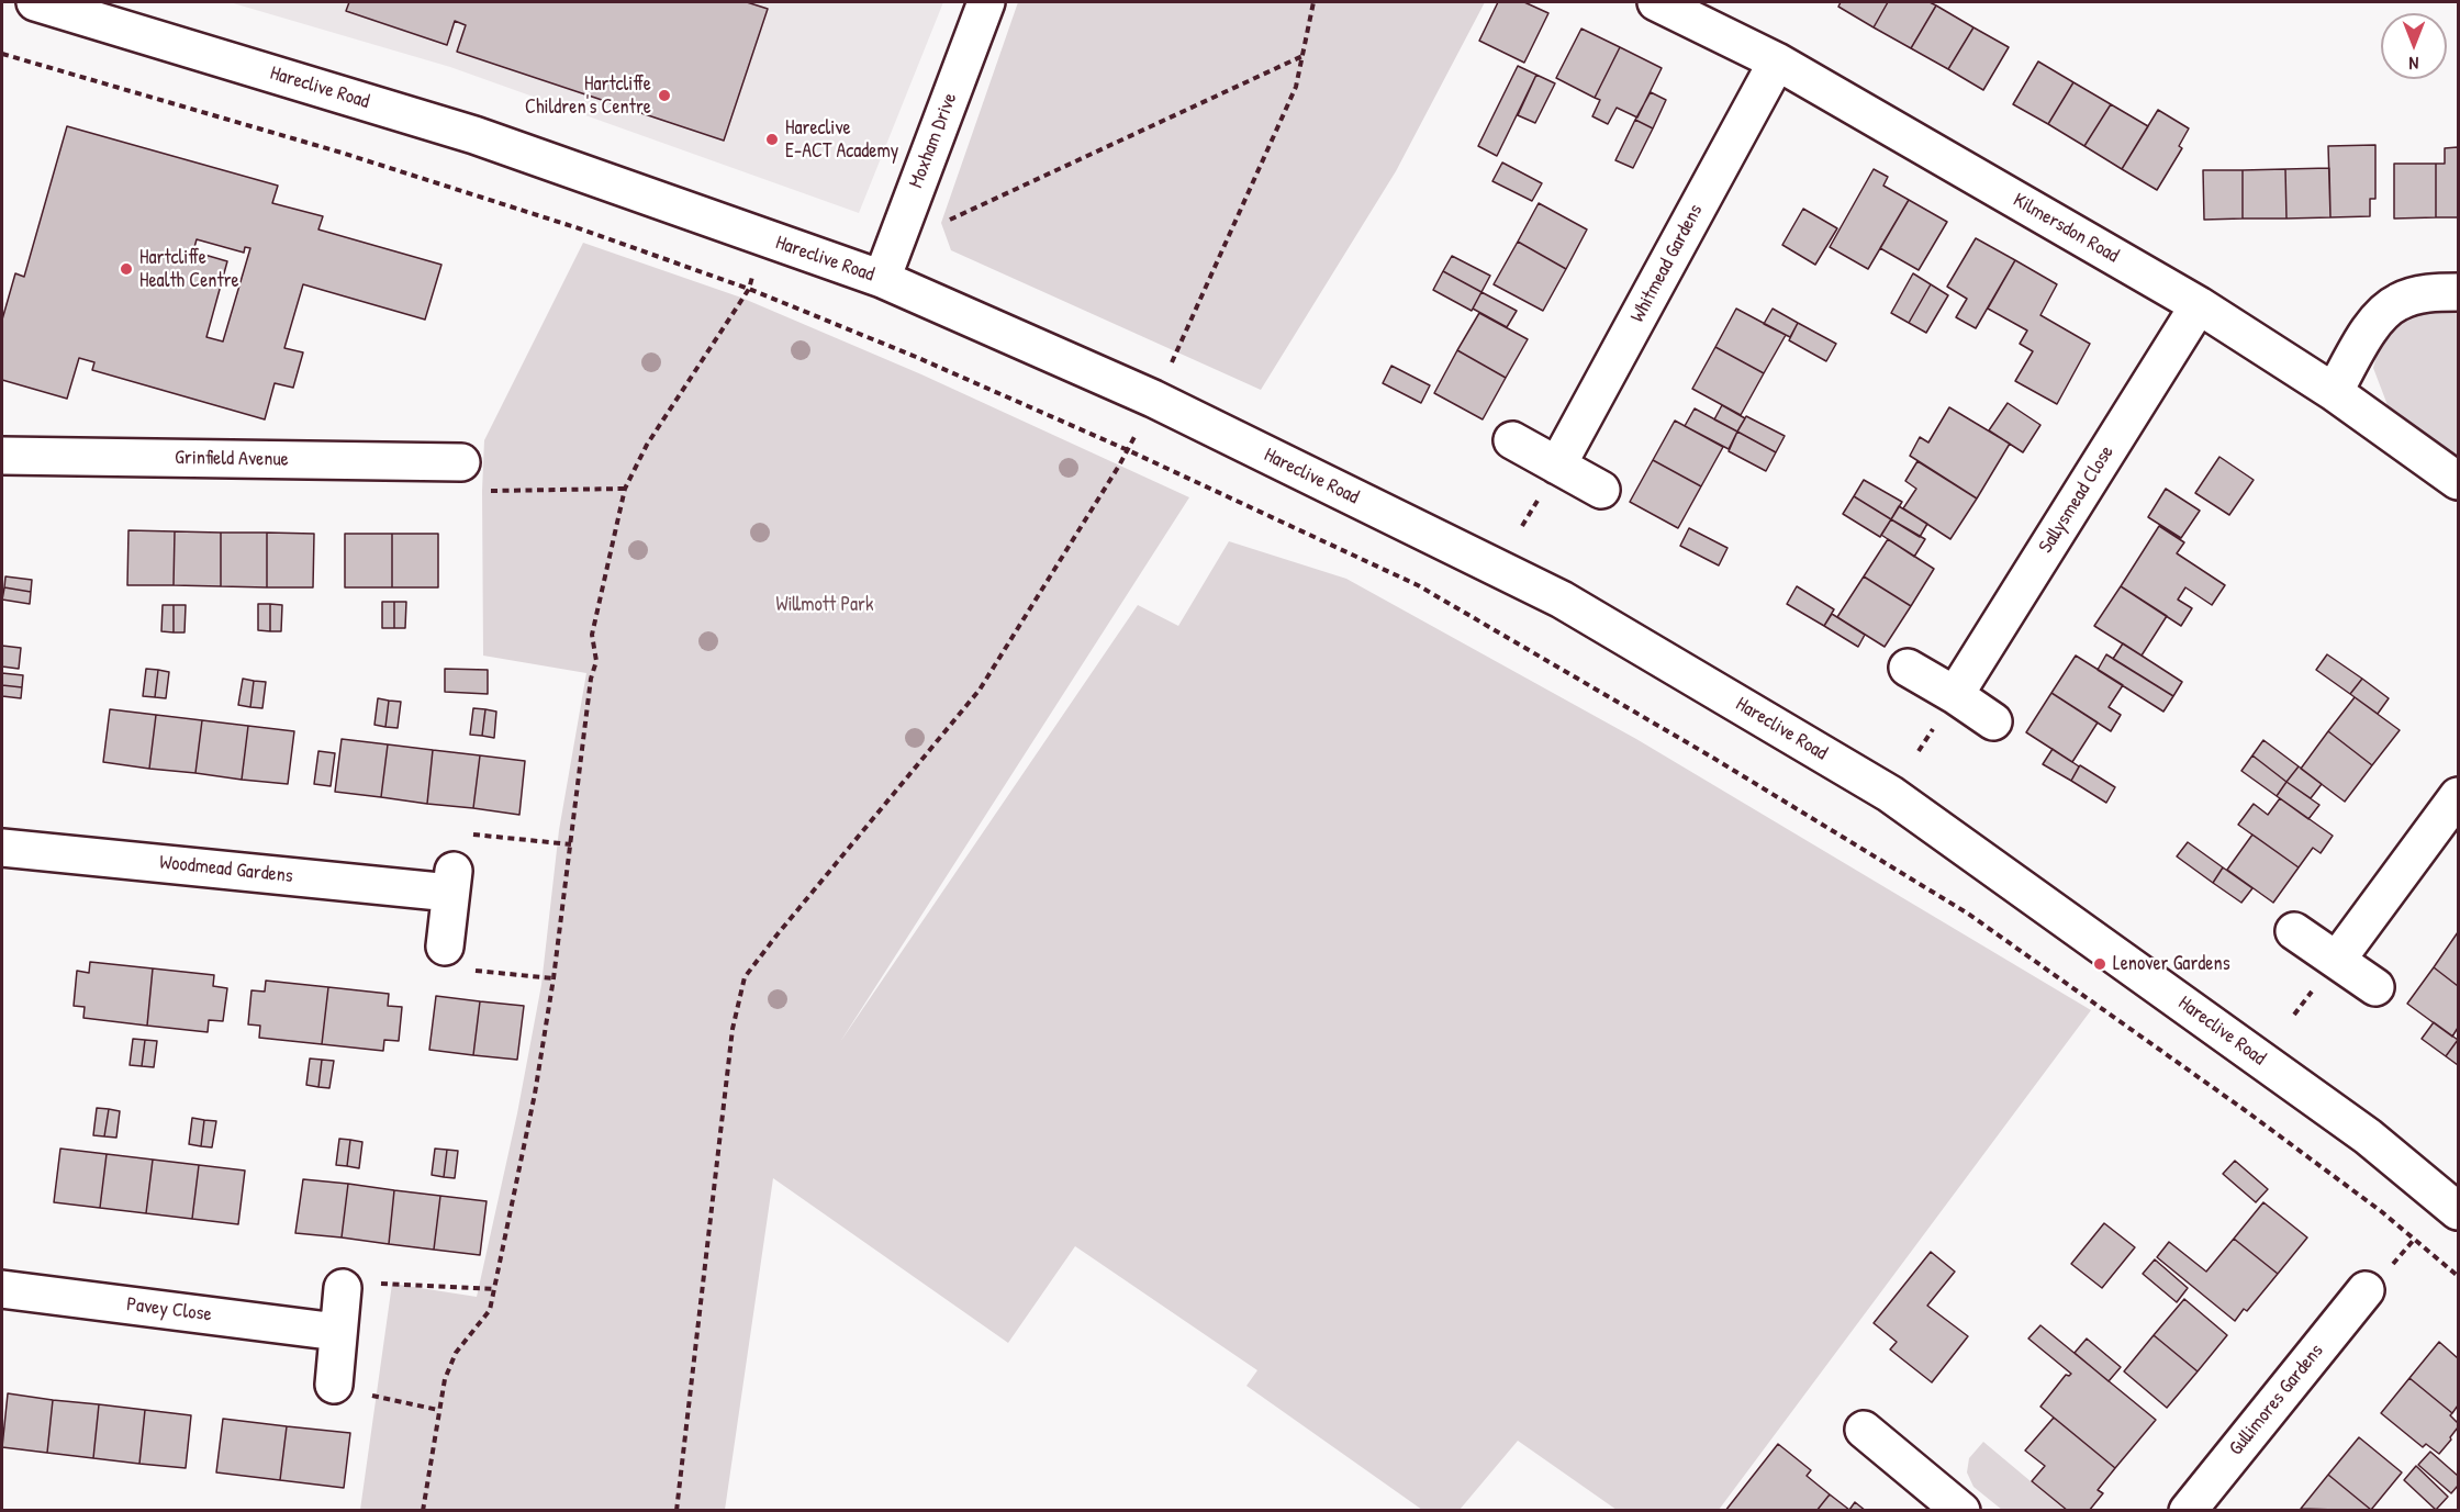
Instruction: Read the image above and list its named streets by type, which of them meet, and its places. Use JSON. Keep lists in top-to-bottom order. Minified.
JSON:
{"streets":{"street":["Hareclive Road","Moxham Drive","Kilmersdon Road","Whitmead Gardens","Grinfield Avenue","Sallysmead Close","Woodmead Gardens","Pavey Close","Gullimores Gardens"]},"crossings":[["Hareclive Road","Moxham Drive"],["Kilmersdon Road","Whitmead Gardens"],["Kilmersdon Road","Sallysmead Close"]],"parks":["Willmott Park"],"places":["Hartcliffe Children's Centre","Hareclive E-ACT Academy","Hartcliffe Health Centre","Lenover Gardens"],"north":"bottom"}
